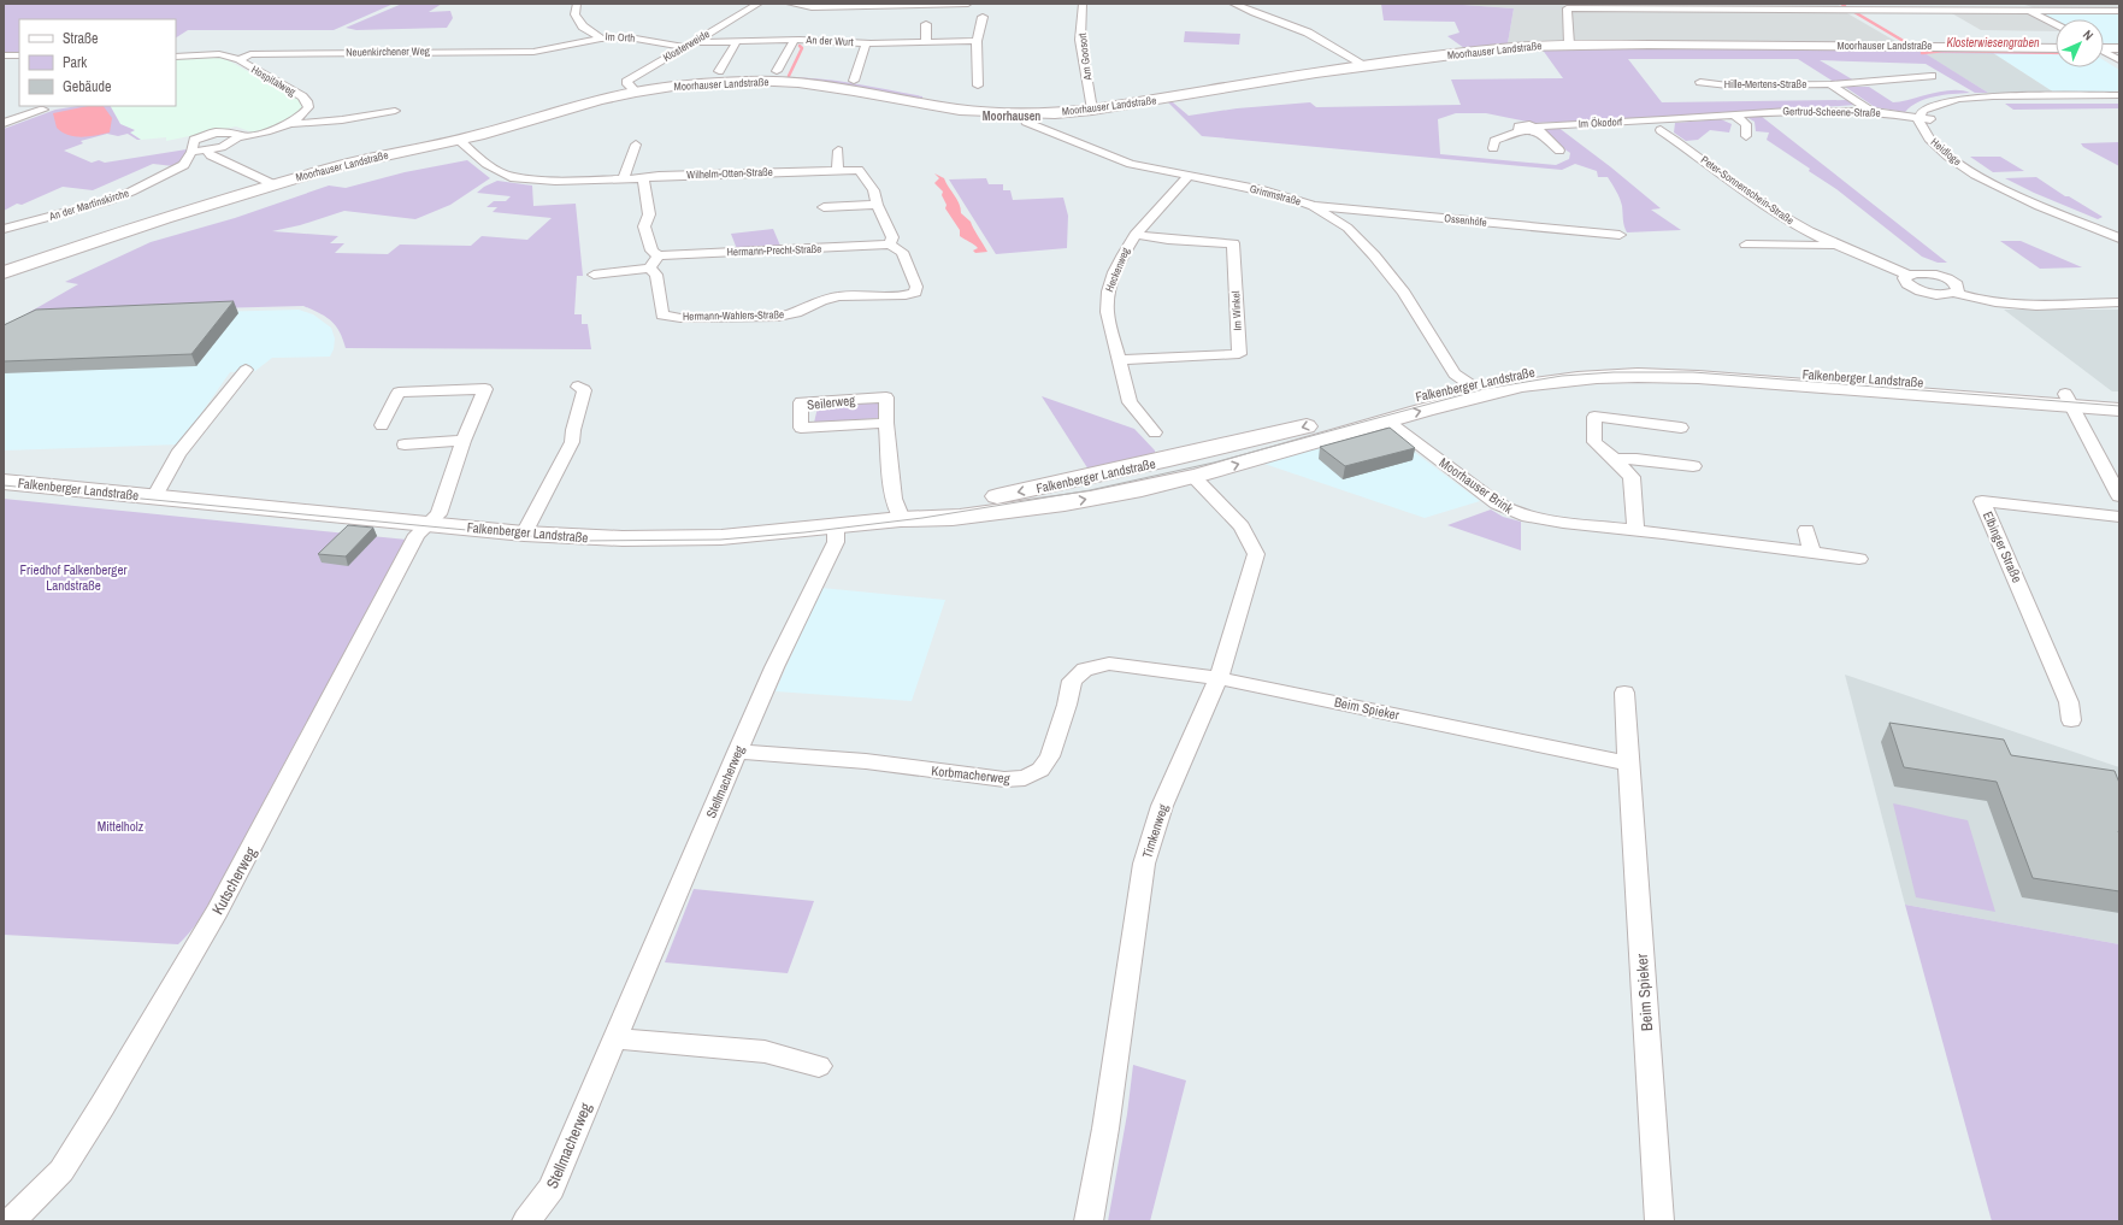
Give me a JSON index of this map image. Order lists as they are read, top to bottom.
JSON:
{
  "streets": {
    "street": [
      "Im Orth",
      "An der Wurt",
      "Klosterweide",
      "Moorhauser Landstraße",
      "Neuenkirchener Weg",
      "Am Goosort",
      "Hospitalweg",
      "Hille-Mertens-Straße",
      "Gertrud-Scheene-Straße",
      "Im Ökodorf",
      "Heidloge",
      "Wilhelm-Otten-Straße",
      "Peter-Sonnenschein-Straße",
      "Grimmstraße",
      "An der Martinskirche",
      "Ossenhöfe",
      "Hermann-Precht-Straße",
      "Heckenweg",
      "Im Winkel",
      "Hermann-Wahlers-Straße",
      "Falkenberger Landstraße",
      "Seilerweg",
      "Moorhauser Brink",
      "Elbinger Straße",
      "Beim Spieker",
      "Korbmacherweg",
      "Stellmacherweg",
      "Timkenweg",
      "Kutscherweg"
    ]
  },
  "crossings": [
    ["Im Orth", "An der Wurt"],
    ["Im Orth", "Klosterweide"],
    ["Im Orth", "Neuenkirchener Weg"],
    ["An der Wurt", "Klosterweide"],
    ["Klosterweide", "Moorhauser Landstraße"],
    ["Moorhauser Landstraße", "Am Goosort"],
    ["Moorhauser Landstraße", "Wilhelm-Otten-Straße"],
    ["Moorhauser Landstraße", "Grimmstraße"],
    ["Neuenkirchener Weg", "Hospitalweg"],
    ["Hospitalweg", "An der Martinskirche"],
    ["Gertrud-Scheene-Straße", "Im Ökodorf"],
    ["Gertrud-Scheene-Straße", "Heidloge"],
    ["Gertrud-Scheene-Straße", "Peter-Sonnenschein-Straße"],
    ["Wilhelm-Otten-Straße", "Hermann-Precht-Straße"],
    ["Wilhelm-Otten-Straße", "Hermann-Wahlers-Straße"],
    ["Grimmstraße", "Ossenhöfe"],
    ["Grimmstraße", "Heckenweg"],
    ["Grimmstraße", "Falkenberger Landstraße"],
    ["Hermann-Precht-Straße", "Hermann-Wahlers-Straße"],
    ["Heckenweg", "Im Winkel"],
    ["Falkenberger Landstraße", "Seilerweg"],
    ["Falkenberger Landstraße", "Moorhauser Brink"],
    ["Falkenberger Landstraße", "Stellmacherweg"],
    ["Falkenberger Landstraße", "Timkenweg"],
    ["Falkenberger Landstraße", "Kutscherweg"],
    ["Beim Spieker", "Korbmacherweg"],
    ["Beim Spieker", "Timkenweg"],
    ["Korbmacherweg", "Stellmacherweg"],
    ["Korbmacherweg", "Timkenweg"]
  ],
  "districts": ["Moorhausen"],
  "water": ["Klosterwiesengraben"],
  "parks": ["Friedhof Falkenberger Landstraße", "Mittelholz"],
  "legend": ["Straße", "Park", "Gebäude"],
  "north": "top right"
}
